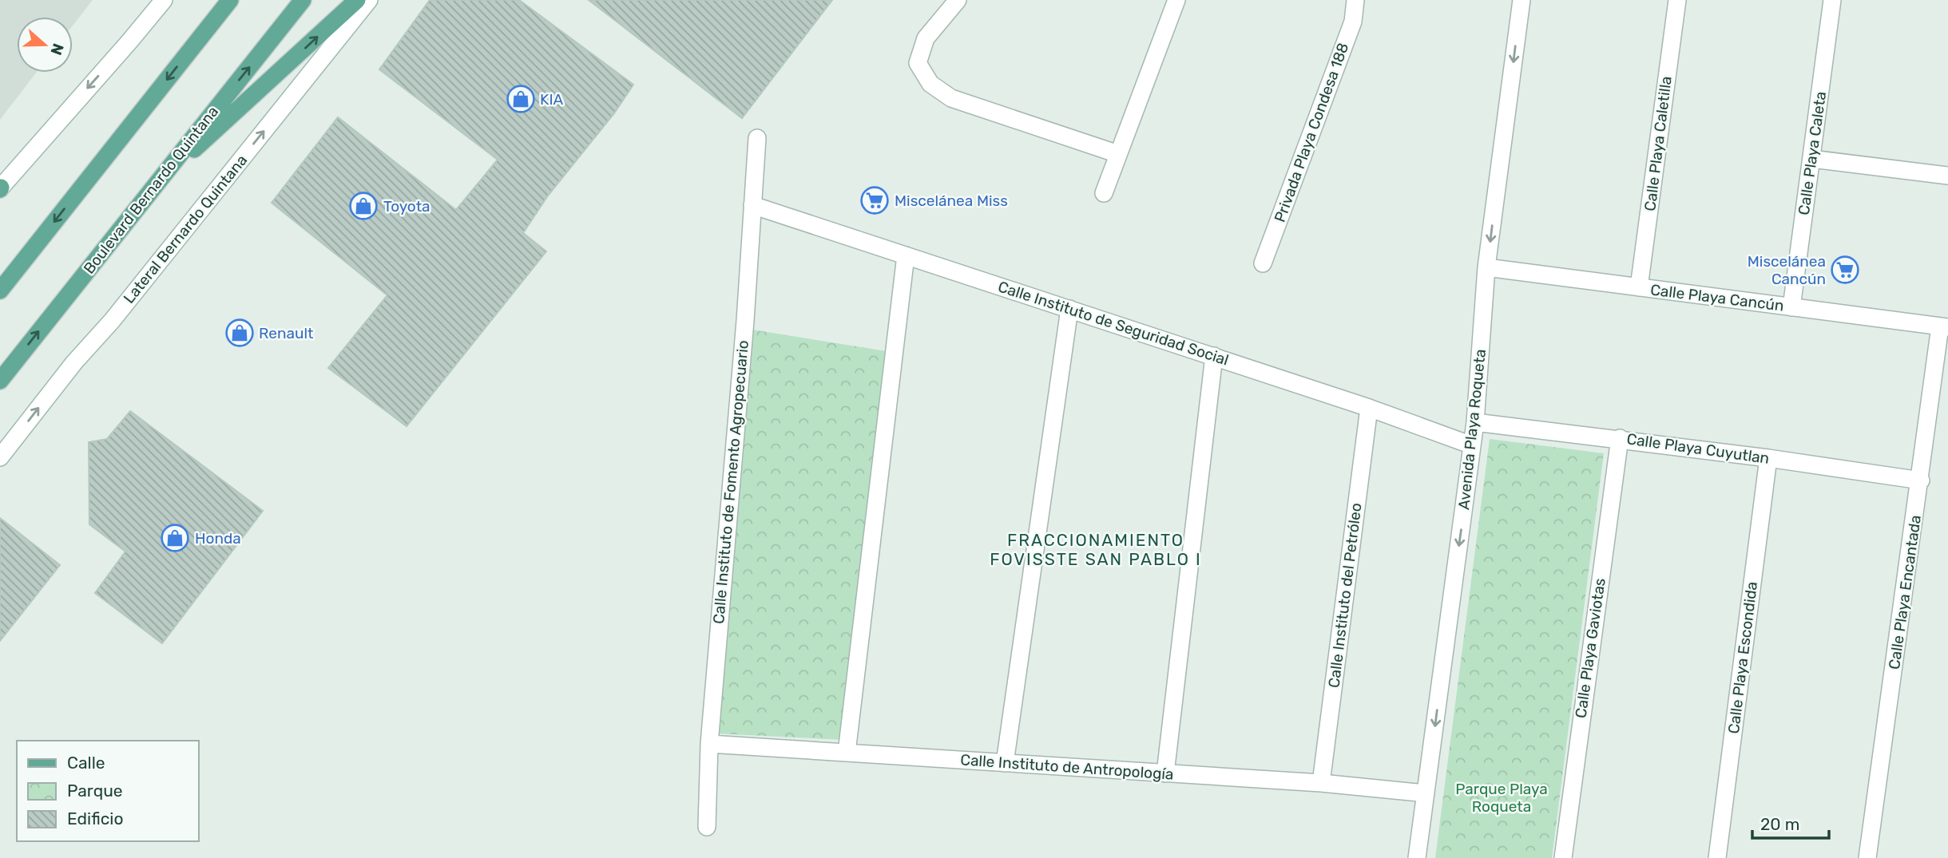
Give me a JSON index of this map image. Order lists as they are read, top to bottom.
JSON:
{
  "streets": {
    "main road": ["Boulevard Bernardo Quintana"],
    "street": [
      "Privada Playa Condesa 188",
      "Calle Playa Caletilla",
      "Calle Playa Caleta",
      "Lateral Bernardo Quintana",
      "Calle Playa Cancún",
      "Calle Instituto de Seguridad Social",
      "Avenida Playa Roqueta",
      "Calle Playa Cuyutlan",
      "Calle Instituto de Fomento Agropecuario",
      "Calle Playa Encantada",
      "Calle Instituto del Petróleo",
      "Calle Playa Gaviotas",
      "Calle Playa Escondida",
      "Calle Instituto de Antropología"
    ]
  },
  "crossings": [
    ["Calle Playa Caletilla", "Calle Playa Cancún"],
    ["Calle Playa Caleta", "Calle Playa Cancún"],
    ["Calle Playa Cancún", "Avenida Playa Roqueta"],
    ["Calle Playa Cancún", "Calle Playa Encantada"],
    ["Calle Instituto de Seguridad Social", "Avenida Playa Roqueta"],
    ["Calle Instituto de Seguridad Social", "Calle Instituto de Fomento Agropecuario"],
    ["Calle Instituto de Seguridad Social", "Calle Instituto del Petróleo"],
    ["Avenida Playa Roqueta", "Calle Playa Cuyutlan"],
    ["Avenida Playa Roqueta", "Calle Instituto de Antropología"],
    ["Calle Playa Cuyutlan", "Calle Playa Encantada"],
    ["Calle Playa Cuyutlan", "Calle Playa Gaviotas"],
    ["Calle Playa Cuyutlan", "Calle Playa Escondida"],
    ["Calle Instituto de Fomento Agropecuario", "Calle Instituto de Antropología"],
    ["Calle Instituto del Petróleo", "Calle Instituto de Antropología"]
  ],
  "one_way": ["Lateral Bernardo Quintana", "Avenida Playa Roqueta"],
  "districts": ["FRACCIONAMIENTO FOVISSTE SAN PABLO I"],
  "parks": ["Parque Playa Roqueta"],
  "places": {
    "shop": [
      "KIA",
      "Toyota",
      "Renault",
      "Honda"
    ],
    "supermarket": ["Miscelánea Miss", "Miscelánea Cancún"]
  },
  "legend": ["Calle", "Parque", "Edificio"],
  "scale_bar": "20 m",
  "north": "right"
}
